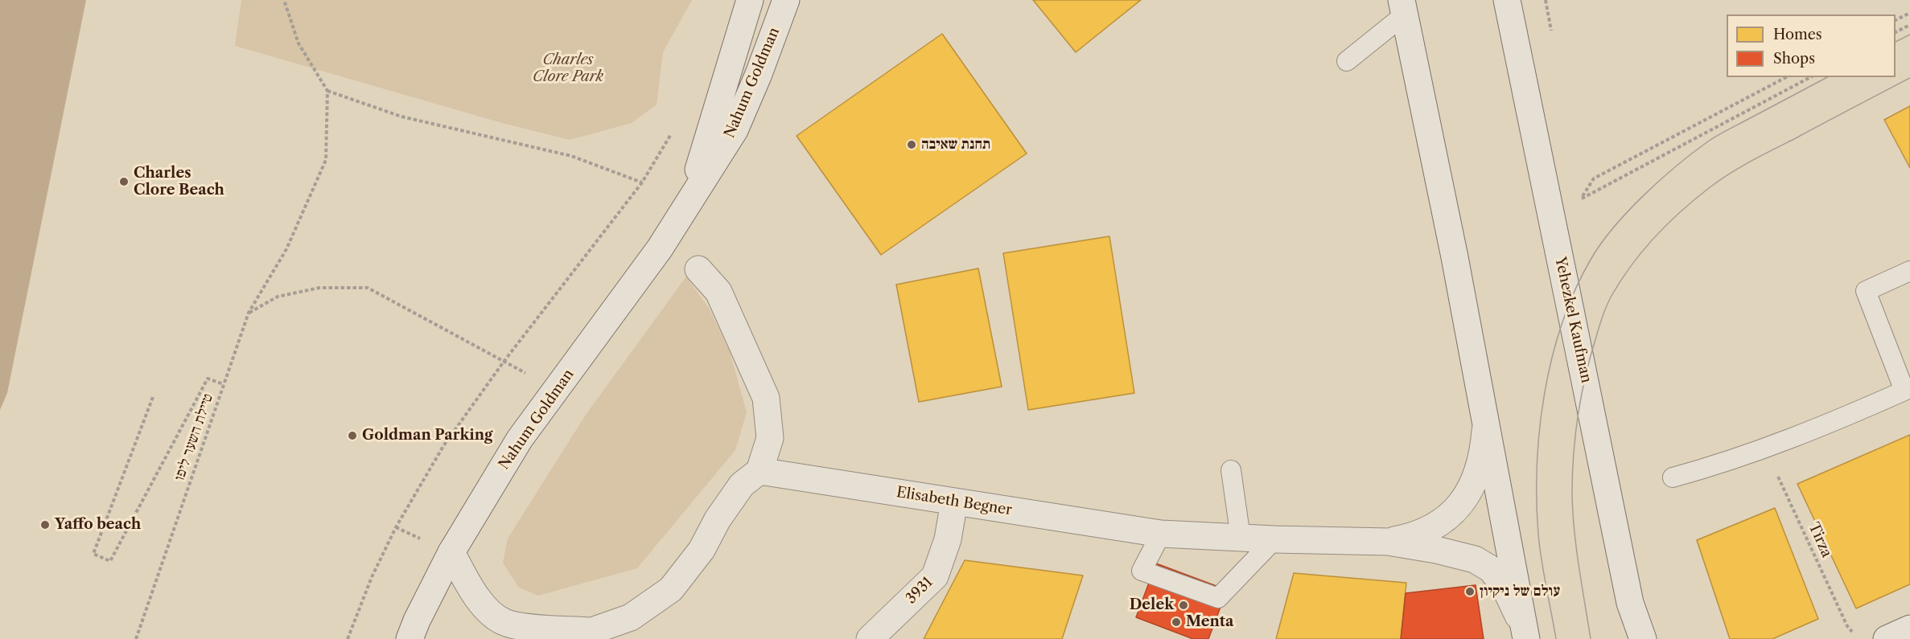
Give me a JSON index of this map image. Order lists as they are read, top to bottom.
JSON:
{
  "streets": {
    "street": [
      "Nahum Goldman",
      "Yehezkel Kaufman",
      "Elisabeth Begner",
      "3931"
    ],
    "path": ["טיילת השער ליפו", "Tirza"]
  },
  "crossings": [
    ["Elisabeth Begner", "3931"]
  ],
  "parks": ["Charles Clore Park"],
  "places": [
    "תחנת שאיבה",
    "Charles Clore Beach",
    "Goldman Parking",
    "Yaffo beach",
    "עולם של ניקיון",
    "Delek",
    "Menta"
  ],
  "legend": ["Homes", "Shops"]
}
